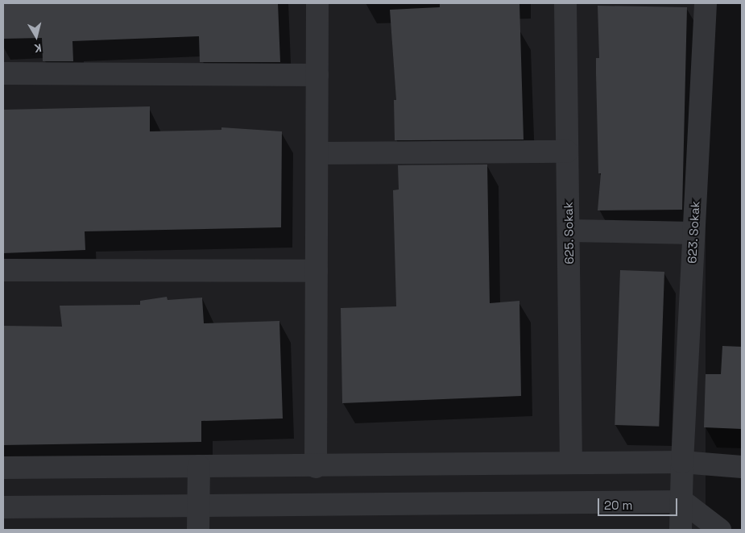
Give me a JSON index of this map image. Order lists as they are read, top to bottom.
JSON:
{
  "streets": {
    "street": ["623. Sokak", "625. Sokak"]
  },
  "scale_bar": "20 m",
  "north": "bottom"
}
